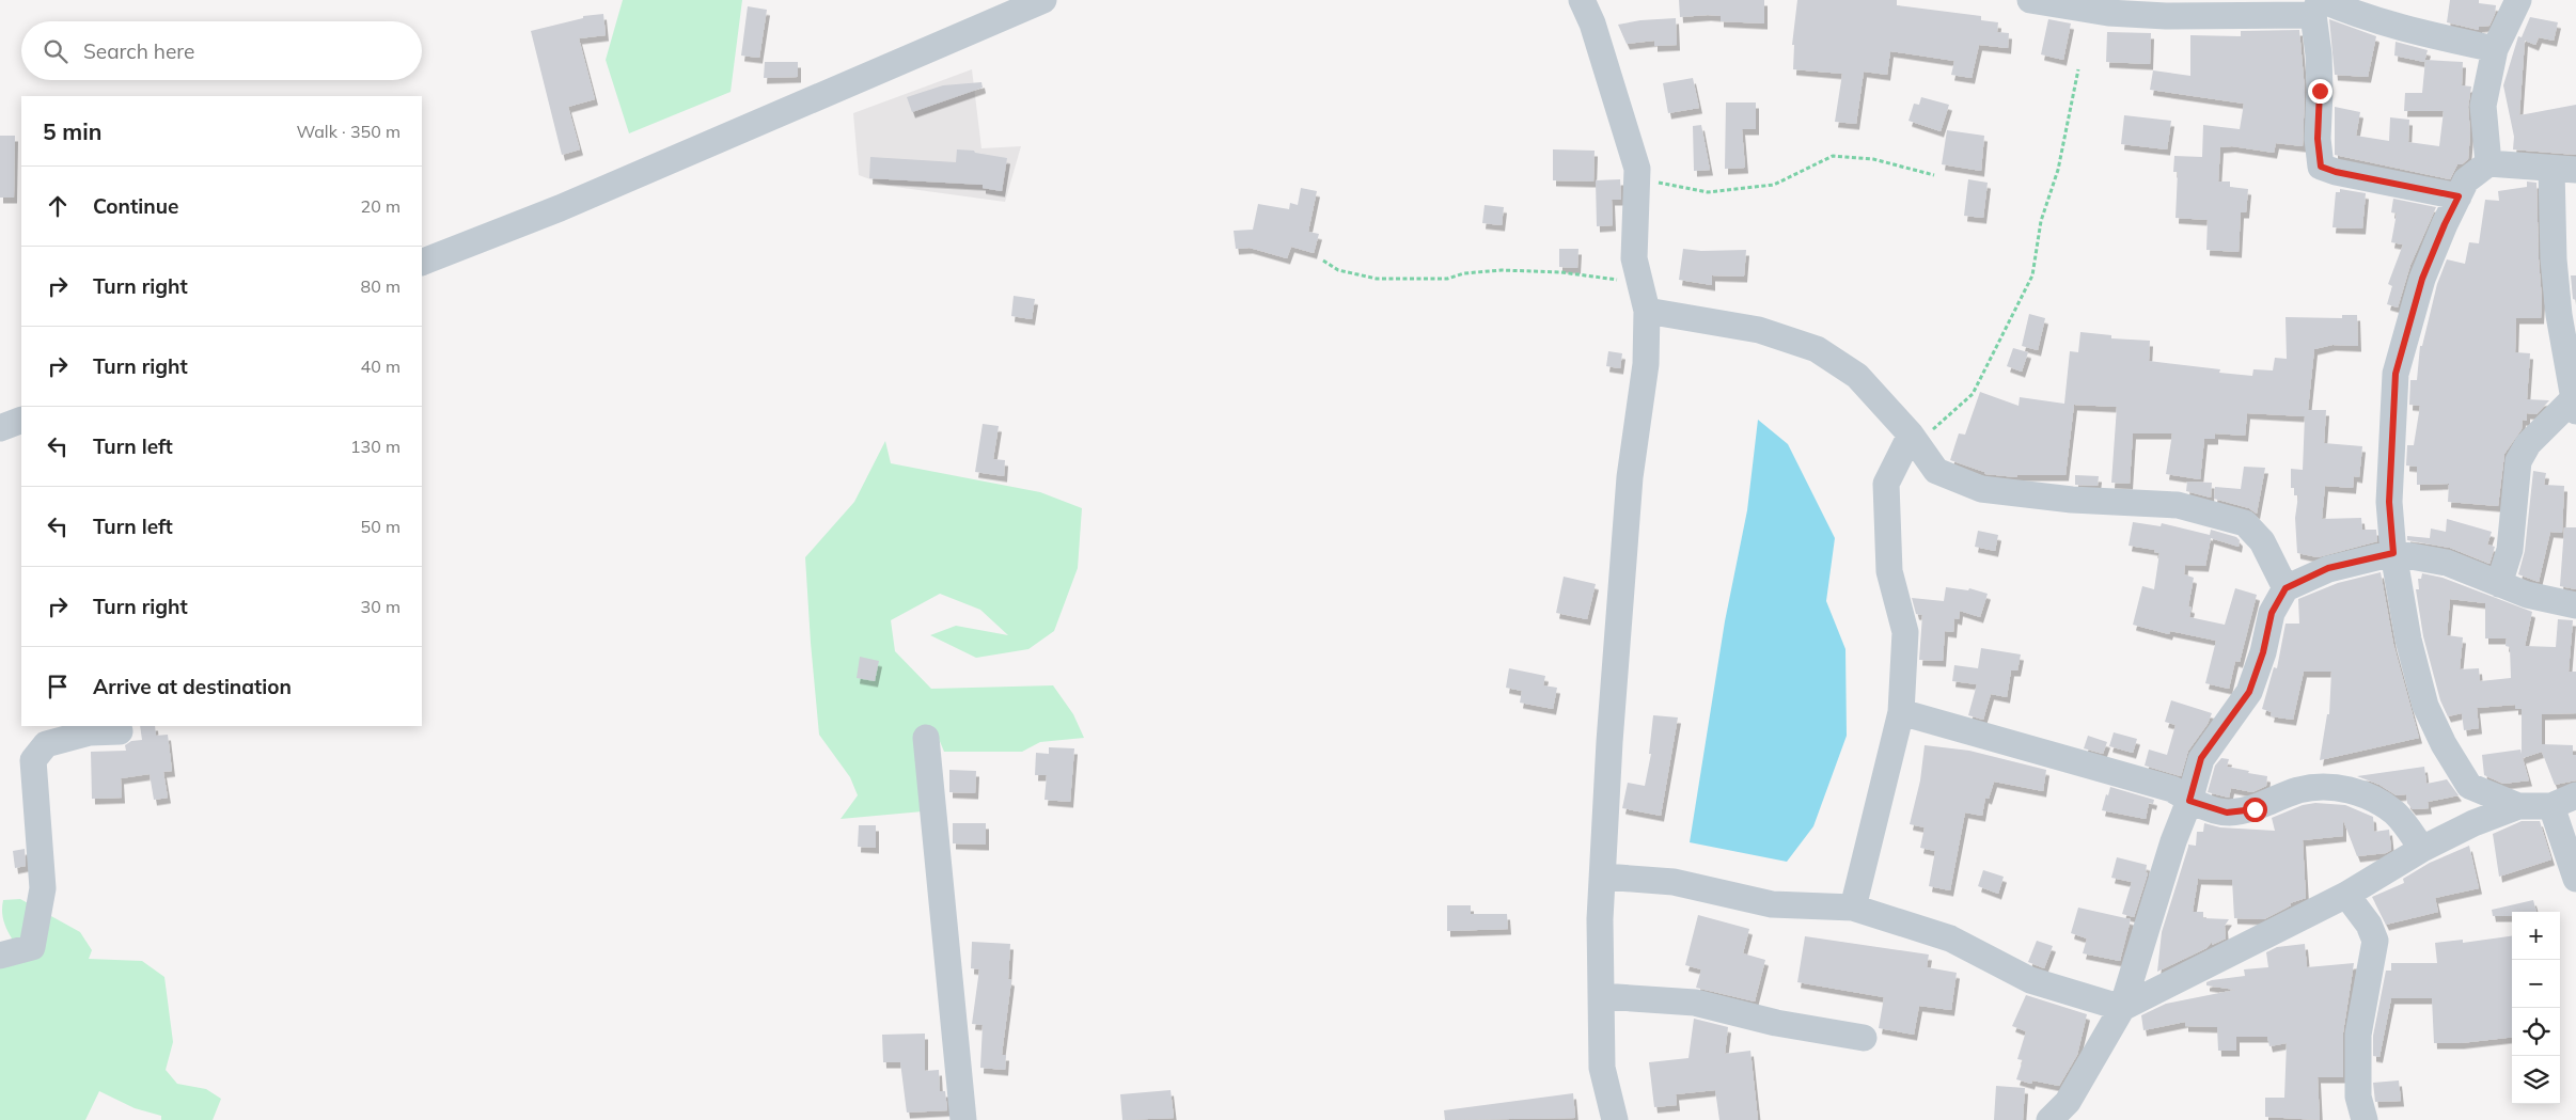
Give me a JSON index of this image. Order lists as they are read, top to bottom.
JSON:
{
  "page": {
    "search": "Search here",
    "heading": ["5 min", "Walk · 350 m"],
    "list": [
      ["Continue", "20 m"],
      ["Turn right", "80 m"],
      ["Turn right", "40 m"],
      ["Turn left", "130 m"],
      ["Turn left", "50 m"],
      ["Turn right", "30 m"],
      "Arrive at destination"
    ],
    "map_buttons": ["+", "−"]
  }
}
